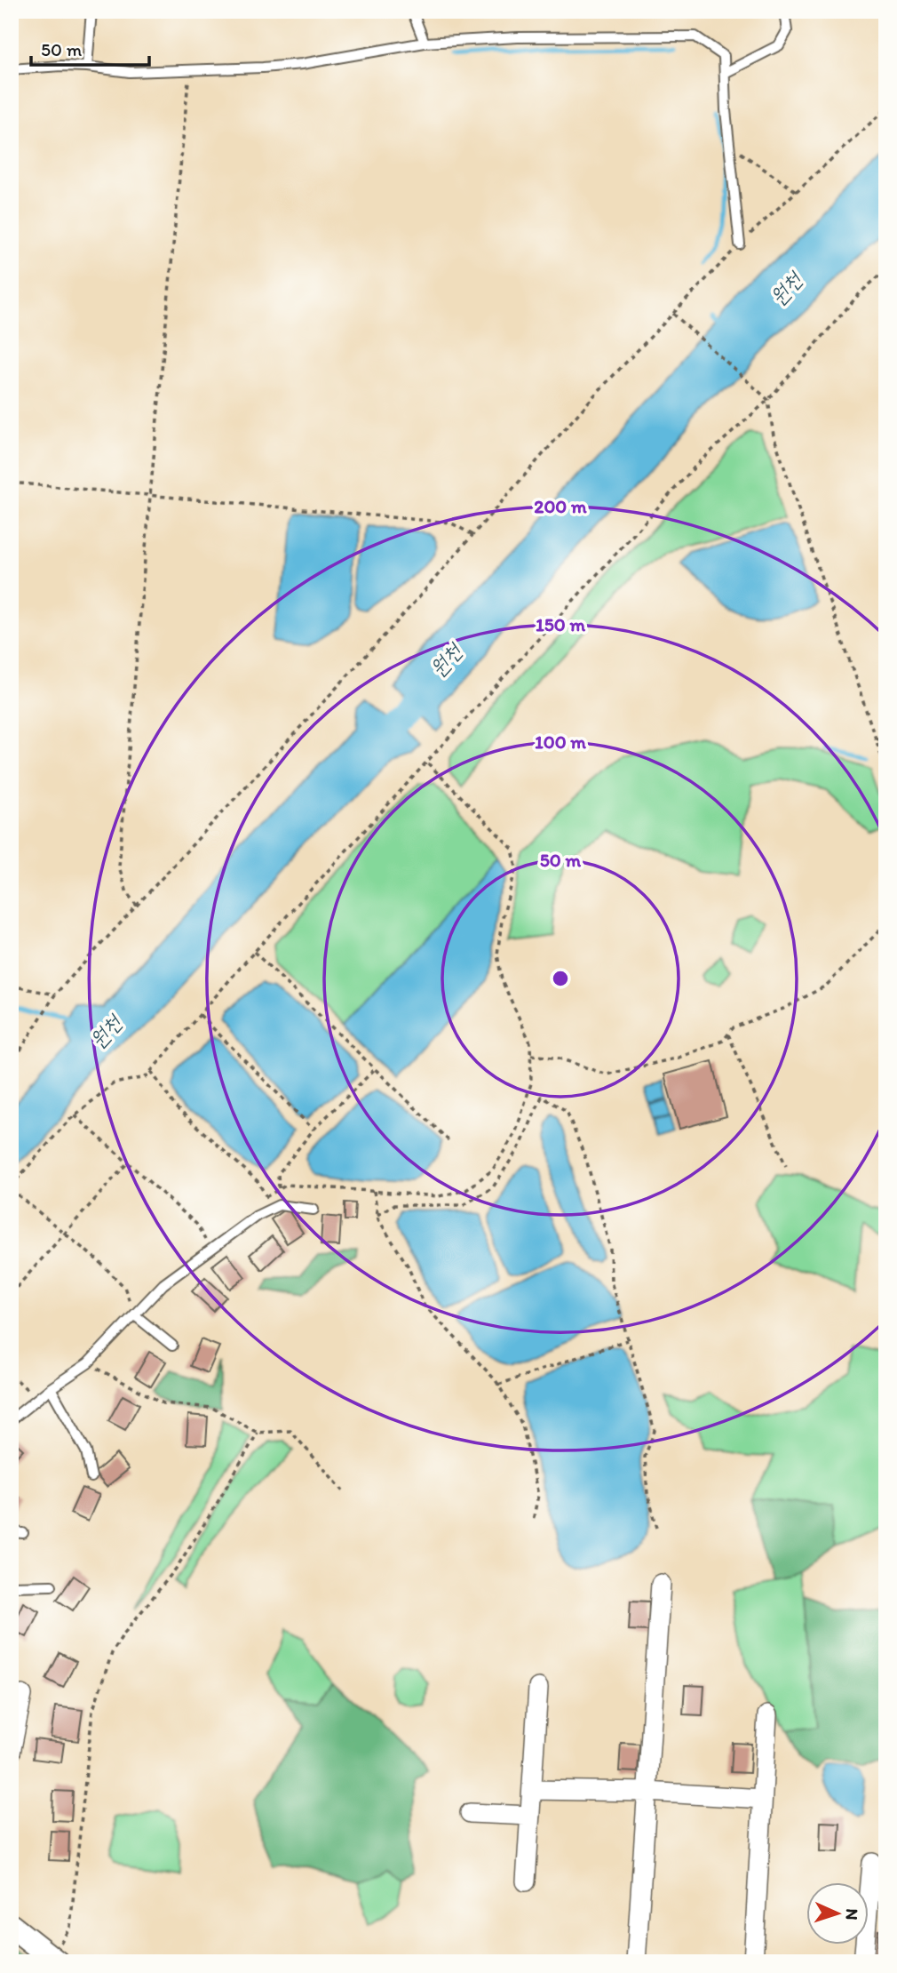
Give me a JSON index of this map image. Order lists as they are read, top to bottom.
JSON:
{
  "water": ["원천"],
  "scale_bar": "50 m",
  "north": "right",
  "rings": [
    "200 m",
    "150 m",
    "100 m",
    "50 m"
  ]
}
